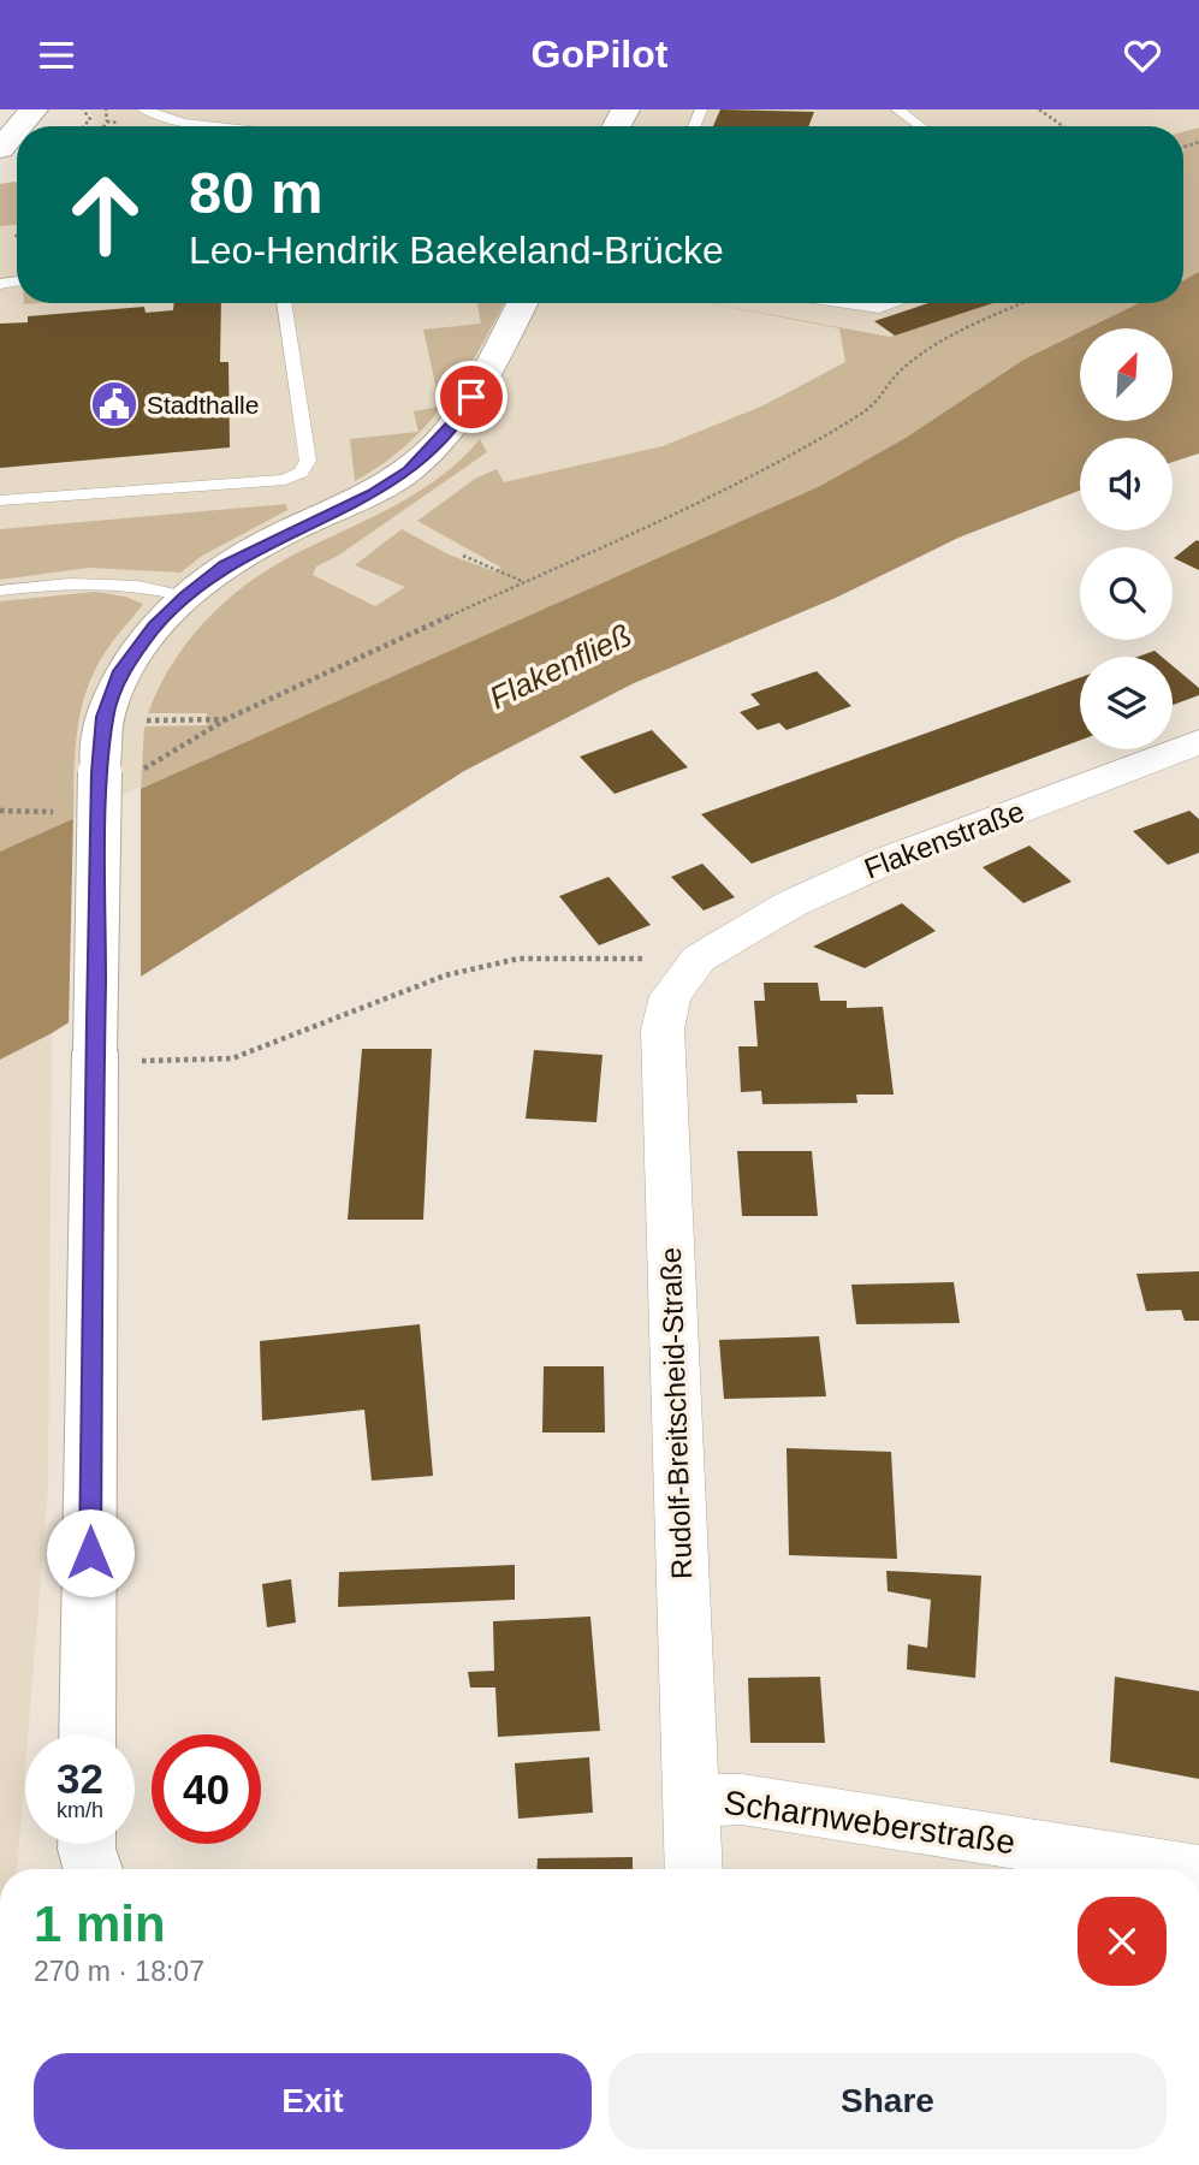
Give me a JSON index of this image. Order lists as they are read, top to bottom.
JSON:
{
  "streets": {
    "street": ["Flakenstraße", "Rudolf-Breitscheid-Straße", "Scharnweberstraße"]
  },
  "crossings": [
    ["Flakenstraße", "Rudolf-Breitscheid-Straße"],
    ["Rudolf-Breitscheid-Straße", "Scharnweberstraße"]
  ],
  "water": ["Flakenfließ"],
  "places": {
    "public building": ["Stadthalle"]
  },
  "north": "top right",
  "page": {
    "header": "GoPilot",
    "turn": ["80 m", "Leo-Hendrik Baekeland-Brücke"],
    "speed": "32 km/h",
    "limit": "40",
    "heading": ["1 min", "270 m · 18:07"],
    "buttons": ["Exit", "Share"]
  }
}
